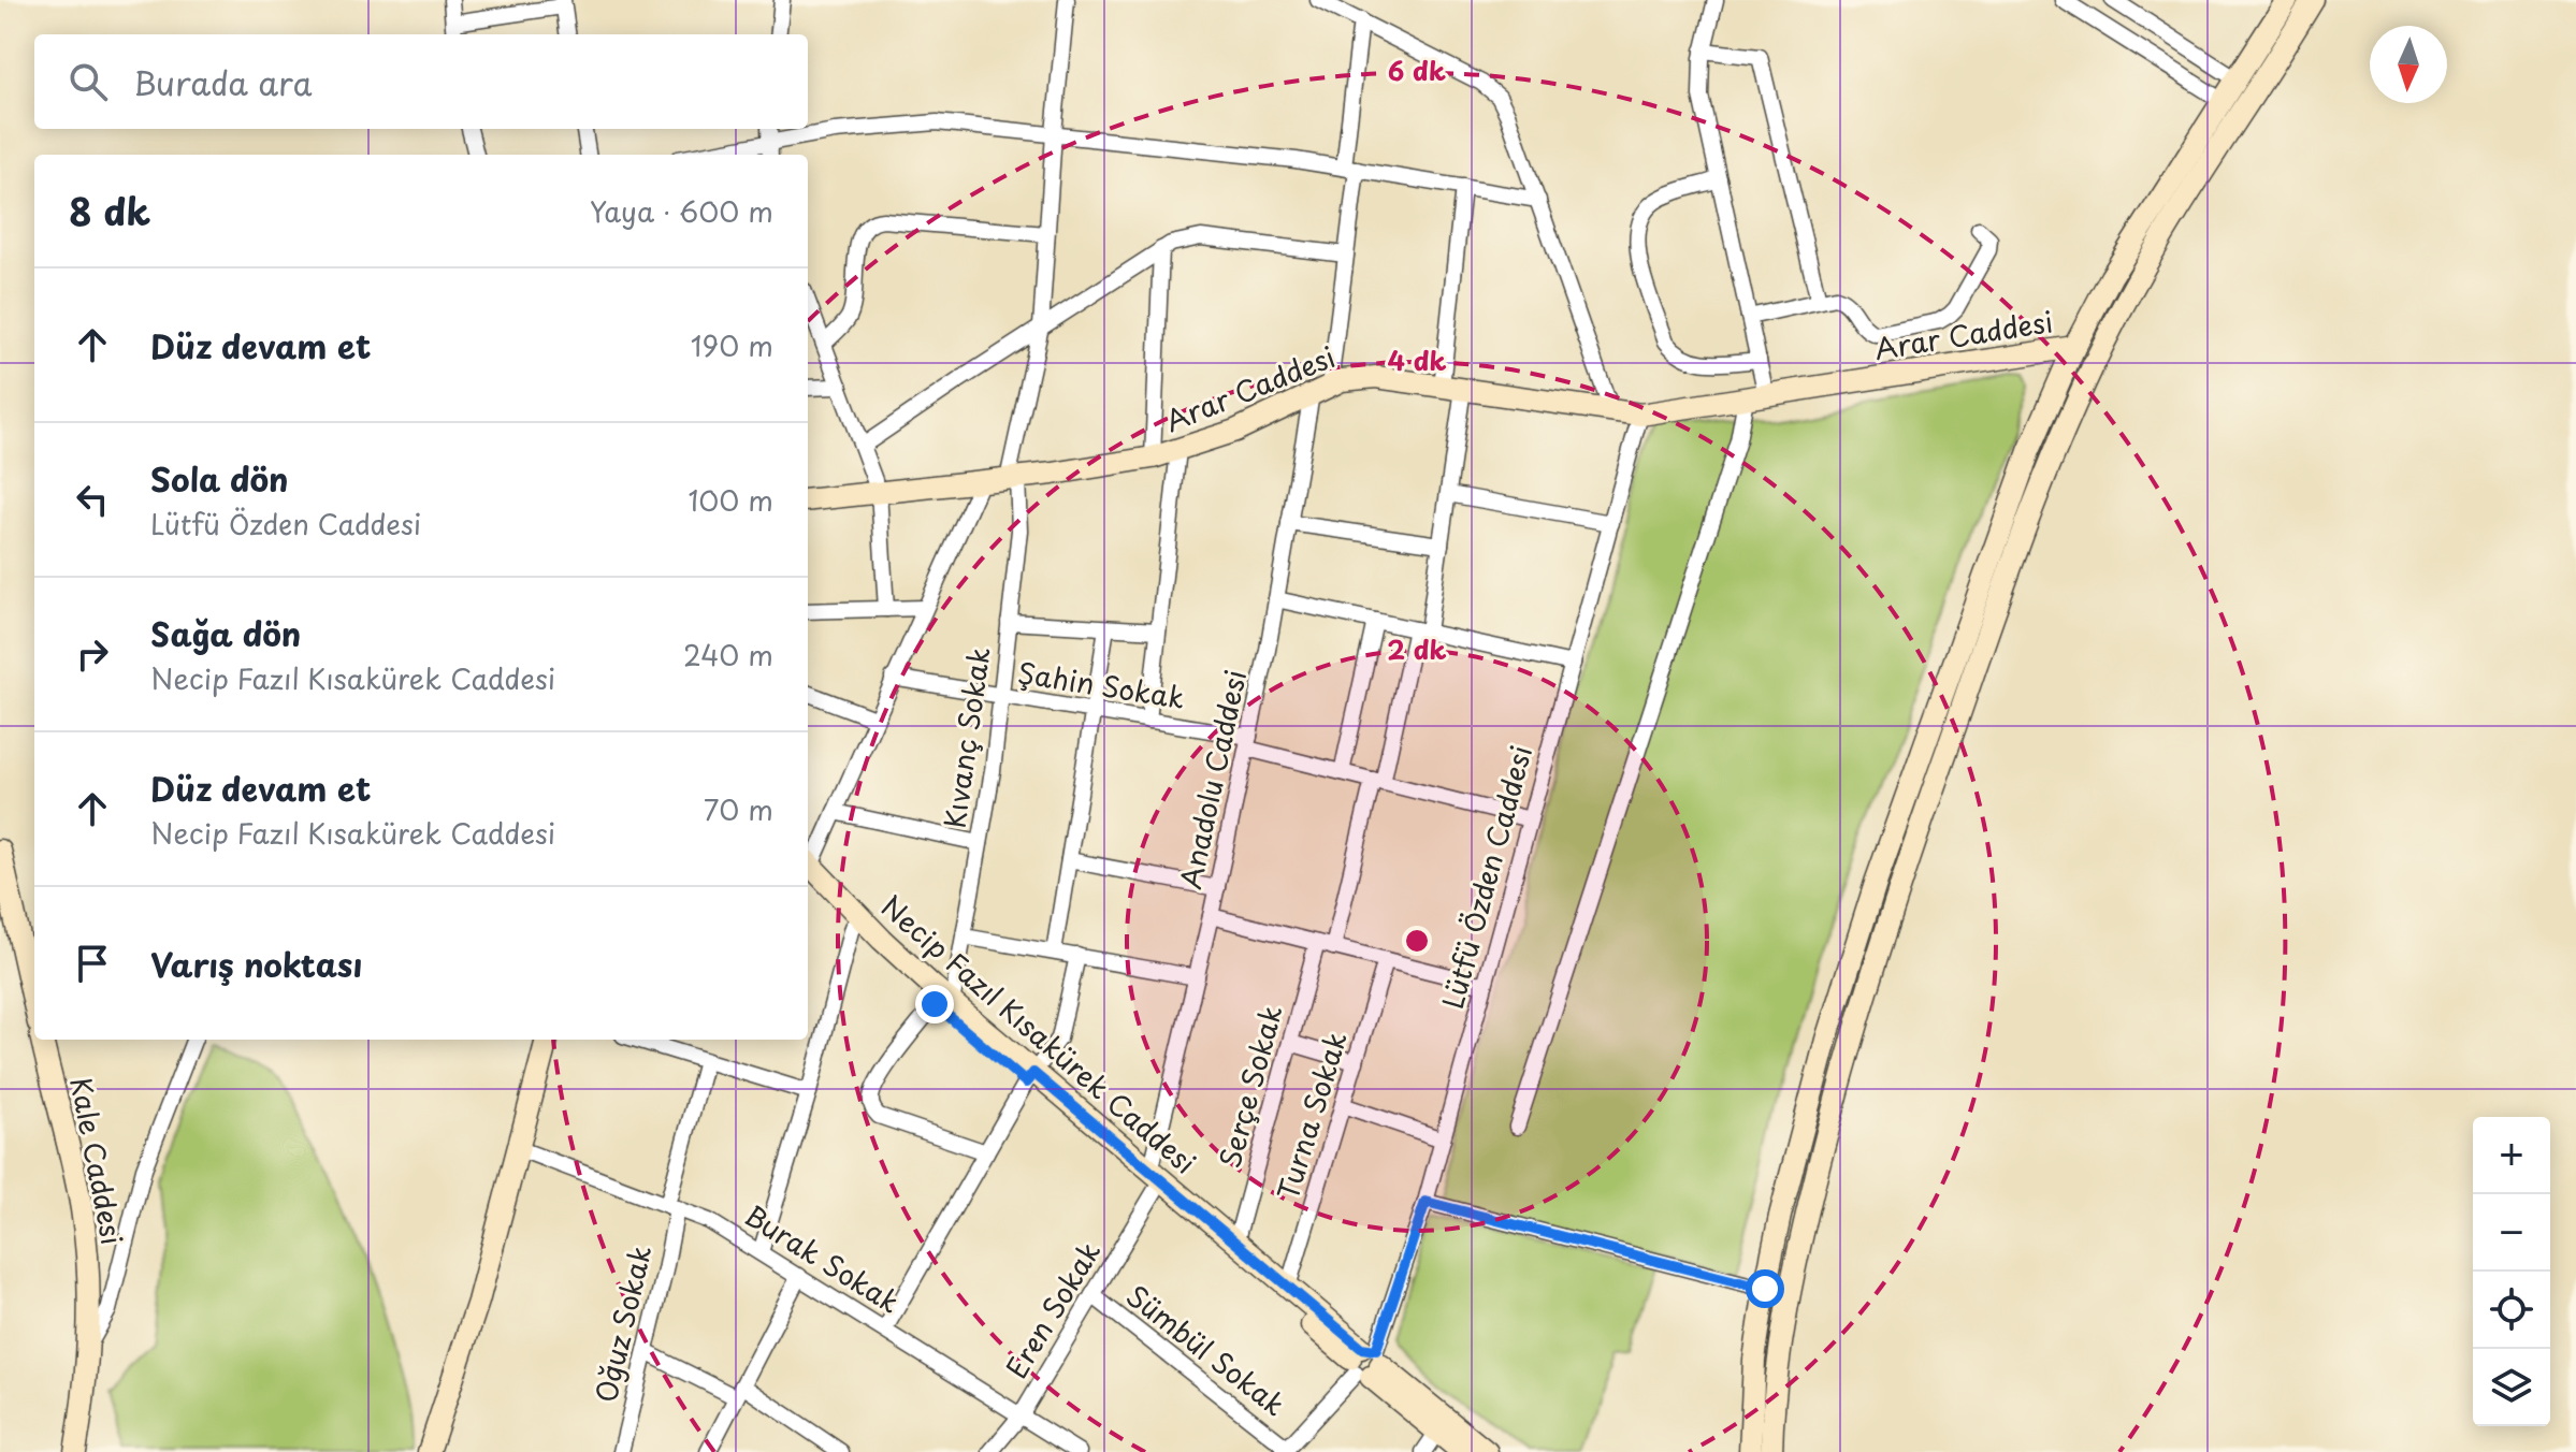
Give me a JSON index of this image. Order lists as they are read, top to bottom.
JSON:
{
  "streets": {
    "street": [
      "Arar Caddesi",
      "Şahin Sokak",
      "Kıvanç Sokak",
      "Anadolu Caddesi",
      "Lütfü Özden Caddesi",
      "Necip Fazıl Kısakürek Caddesi",
      "Serçe Sokak",
      "Turna Sokak",
      "Kale Caddesi",
      "Burak Sokak",
      "Eren Sokak",
      "Oğuz Sokak",
      "Sümbül Sokak"
    ]
  },
  "crossings": [
    ["Arar Caddesi", "Kıvanç Sokak"],
    ["Arar Caddesi", "Anadolu Caddesi"],
    ["Arar Caddesi", "Lütfü Özden Caddesi"],
    ["Şahin Sokak", "Kıvanç Sokak"],
    ["Şahin Sokak", "Anadolu Caddesi"],
    ["Şahin Sokak", "Lütfü Özden Caddesi"],
    ["Kıvanç Sokak", "Necip Fazıl Kısakürek Caddesi"],
    ["Anadolu Caddesi", "Necip Fazıl Kısakürek Caddesi"],
    ["Anadolu Caddesi", "Eren Sokak"],
    ["Lütfü Özden Caddesi", "Necip Fazıl Kısakürek Caddesi"],
    ["Necip Fazıl Kısakürek Caddesi", "Serçe Sokak"],
    ["Necip Fazıl Kısakürek Caddesi", "Turna Sokak"],
    ["Necip Fazıl Kısakürek Caddesi", "Eren Sokak"],
    ["Burak Sokak", "Eren Sokak"],
    ["Burak Sokak", "Oğuz Sokak"],
    ["Eren Sokak", "Sümbül Sokak"]
  ],
  "north": "bottom",
  "page": {
    "search": "Burada ara",
    "heading": ["8 dk", "Yaya · 600 m"],
    "list": [
      ["Düz devam et", "190 m"],
      ["Sola dön", "Lütfü Özden Caddesi", "100 m"],
      ["Sağa dön", "Necip Fazıl Kısakürek Caddesi", "240 m"],
      ["Düz devam et", "Necip Fazıl Kısakürek Caddesi", "70 m"],
      "Varış noktası"
    ],
    "map_buttons": ["+", "−"]
  },
  "rings": ["6 dk", "4 dk", "2 dk"]
}
